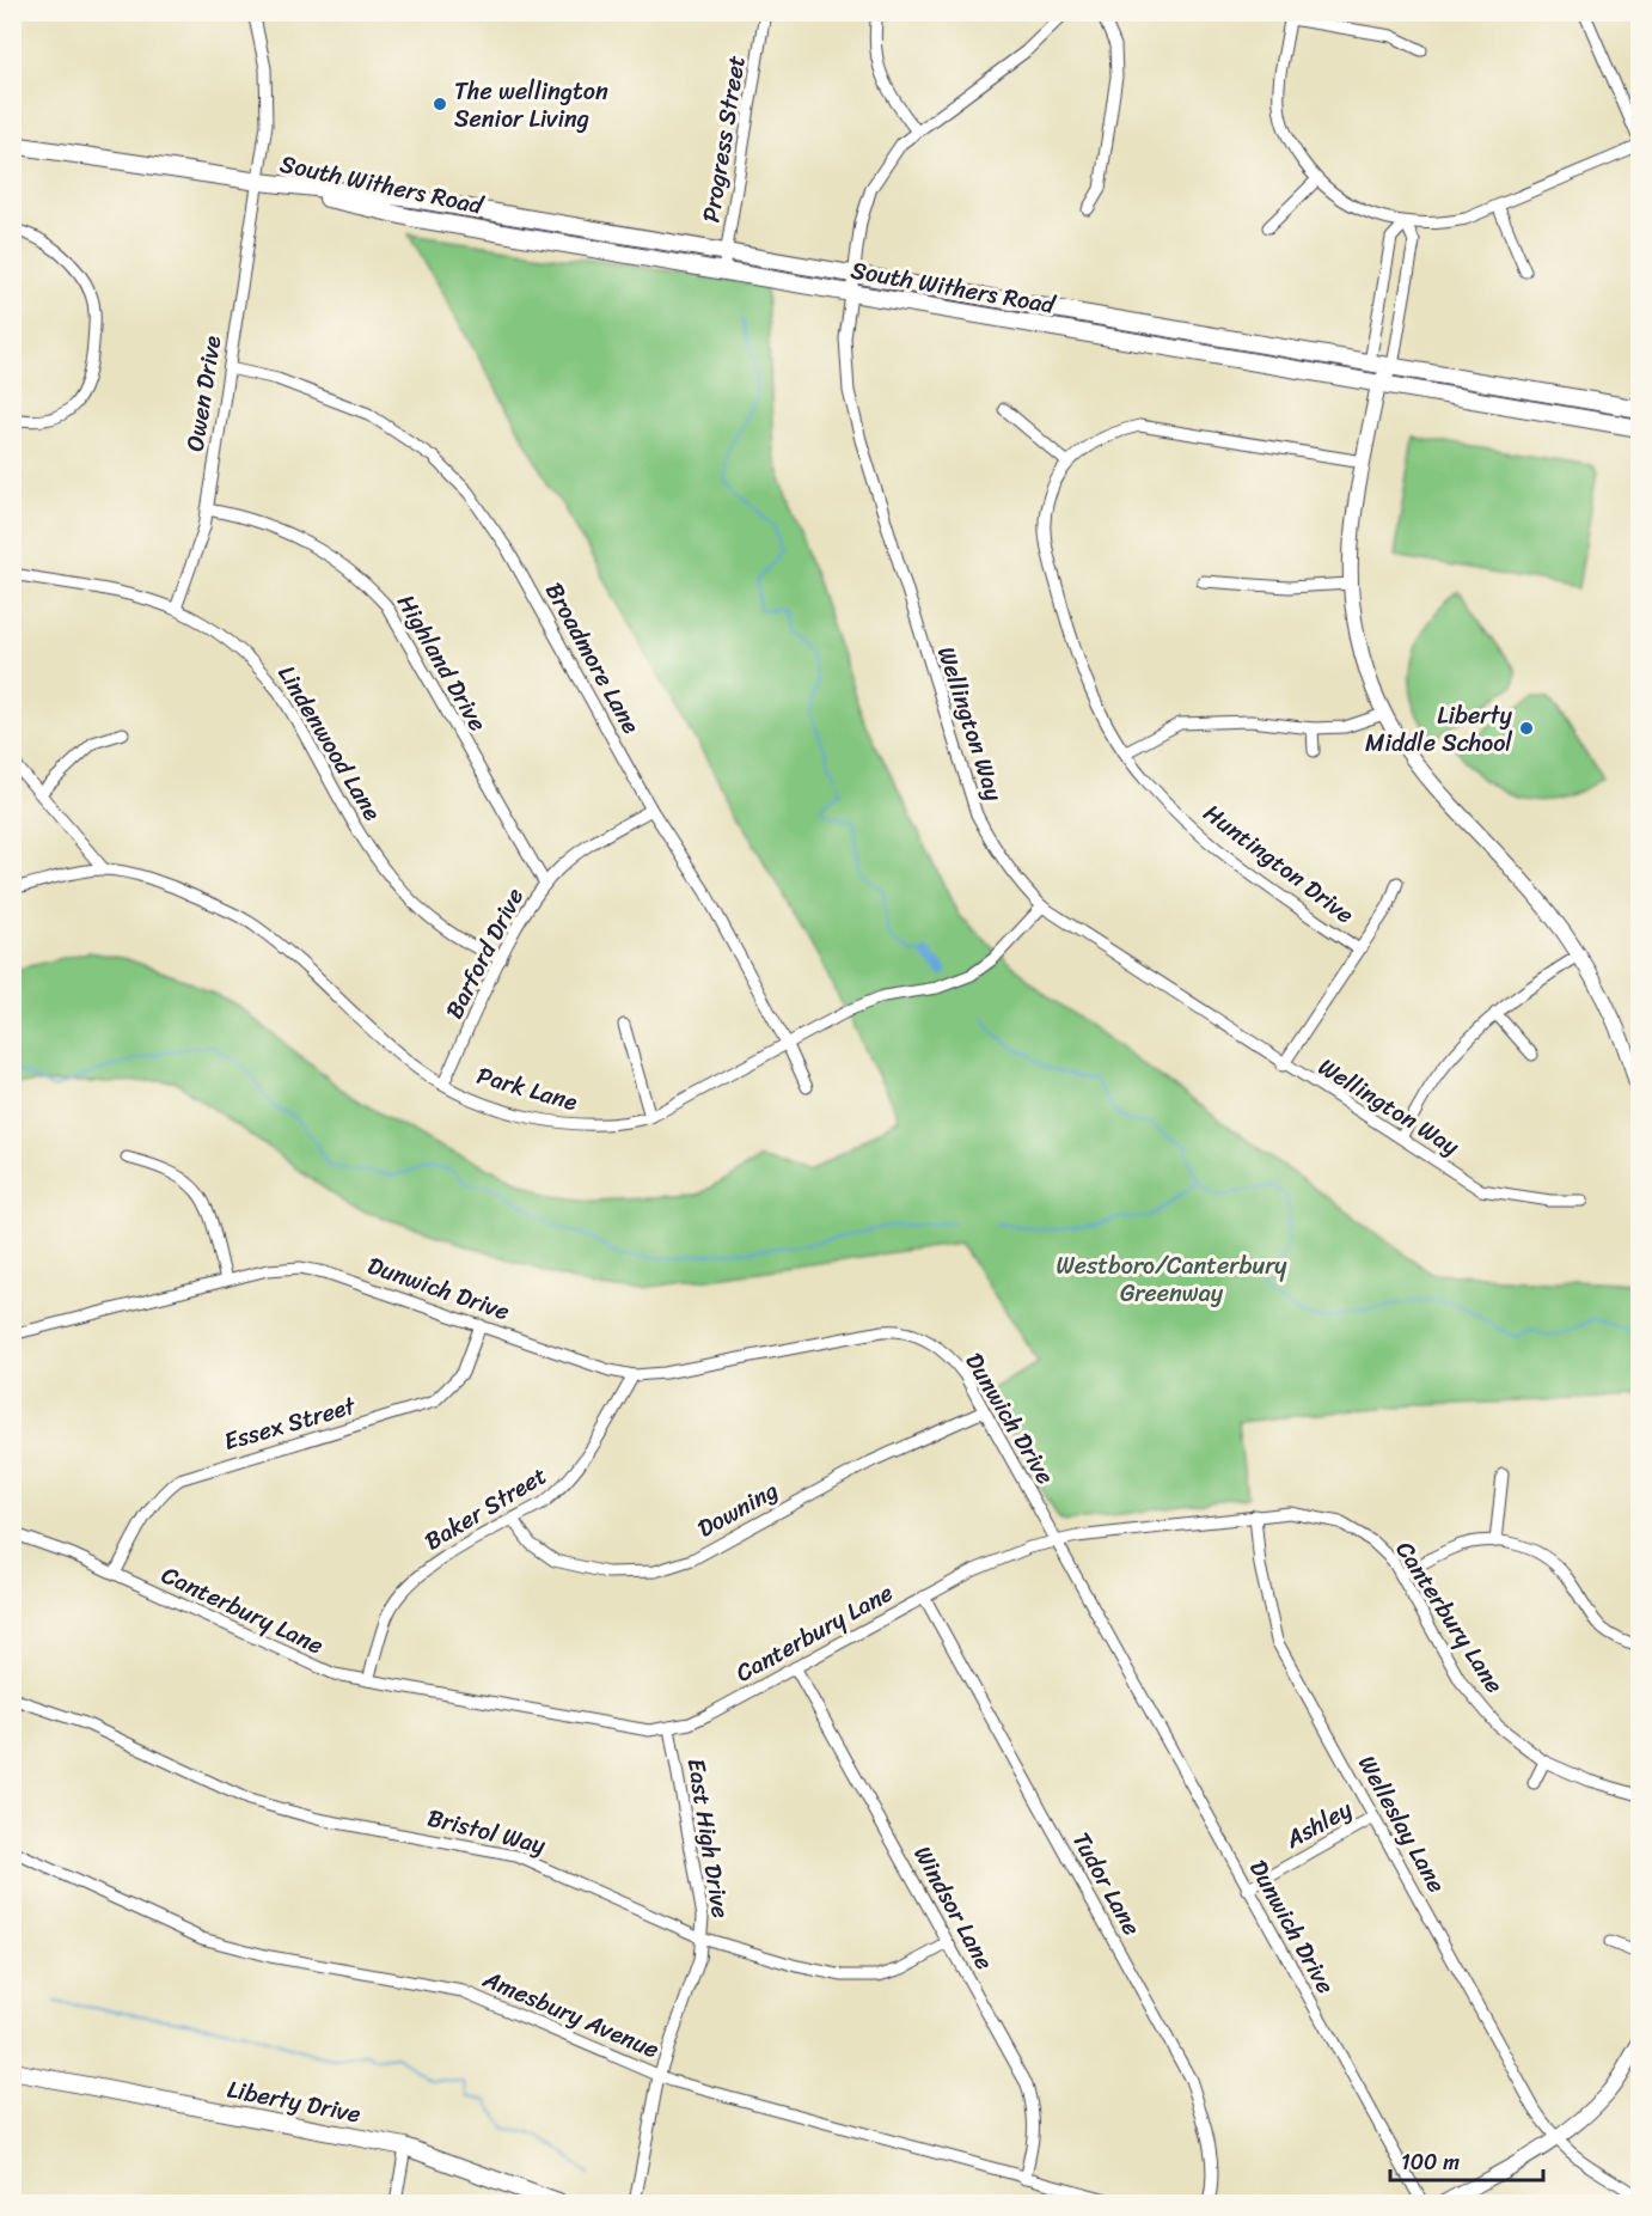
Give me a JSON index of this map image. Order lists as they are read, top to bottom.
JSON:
{
  "streets": {
    "main road": ["South Withers Road", "Liberty Drive"],
    "street": [
      "Progress Street",
      "Owen Drive",
      "Broadmore Lane",
      "Highland Drive",
      "Wellington Way",
      "Lindenwood Lane",
      "Huntington Drive",
      "Barford Drive",
      "Park Lane",
      "Dunwich Drive",
      "Essex Street",
      "Baker Street",
      "Downing",
      "Canterbury Lane",
      "Ashley",
      "Welleslay Lane",
      "Bristol Way",
      "East High Drive",
      "Tudor Lane",
      "Windsor Lane",
      "Amesbury Avenue"
    ]
  },
  "crossings": [
    ["Progress Street", "South Withers Road"],
    ["South Withers Road", "Owen Drive"],
    ["South Withers Road", "Wellington Way"],
    ["Owen Drive", "Broadmore Lane"],
    ["Owen Drive", "Highland Drive"],
    ["Owen Drive", "Lindenwood Lane"],
    ["Broadmore Lane", "Barford Drive"],
    ["Broadmore Lane", "Park Lane"],
    ["Highland Drive", "Barford Drive"],
    ["Wellington Way", "Park Lane"],
    ["Lindenwood Lane", "Barford Drive"],
    ["Barford Drive", "Park Lane"],
    ["Dunwich Drive", "Essex Street"],
    ["Dunwich Drive", "Baker Street"],
    ["Dunwich Drive", "Downing"],
    ["Dunwich Drive", "Canterbury Lane"],
    ["Dunwich Drive", "Ashley"],
    ["Essex Street", "Canterbury Lane"],
    ["Baker Street", "Downing"],
    ["Baker Street", "Canterbury Lane"],
    ["Canterbury Lane", "Welleslay Lane"],
    ["Canterbury Lane", "East High Drive"],
    ["Canterbury Lane", "Tudor Lane"],
    ["Canterbury Lane", "Windsor Lane"],
    ["Ashley", "Welleslay Lane"],
    ["Bristol Way", "East High Drive"],
    ["Bristol Way", "Windsor Lane"],
    ["East High Drive", "Amesbury Avenue"],
    ["Windsor Lane", "Amesbury Avenue"]
  ],
  "parks": ["Westboro/Canterbury Greenway"],
  "places": ["The wellington Senior Living", "Liberty Middle School"],
  "scale_bar": "100 m"
}
